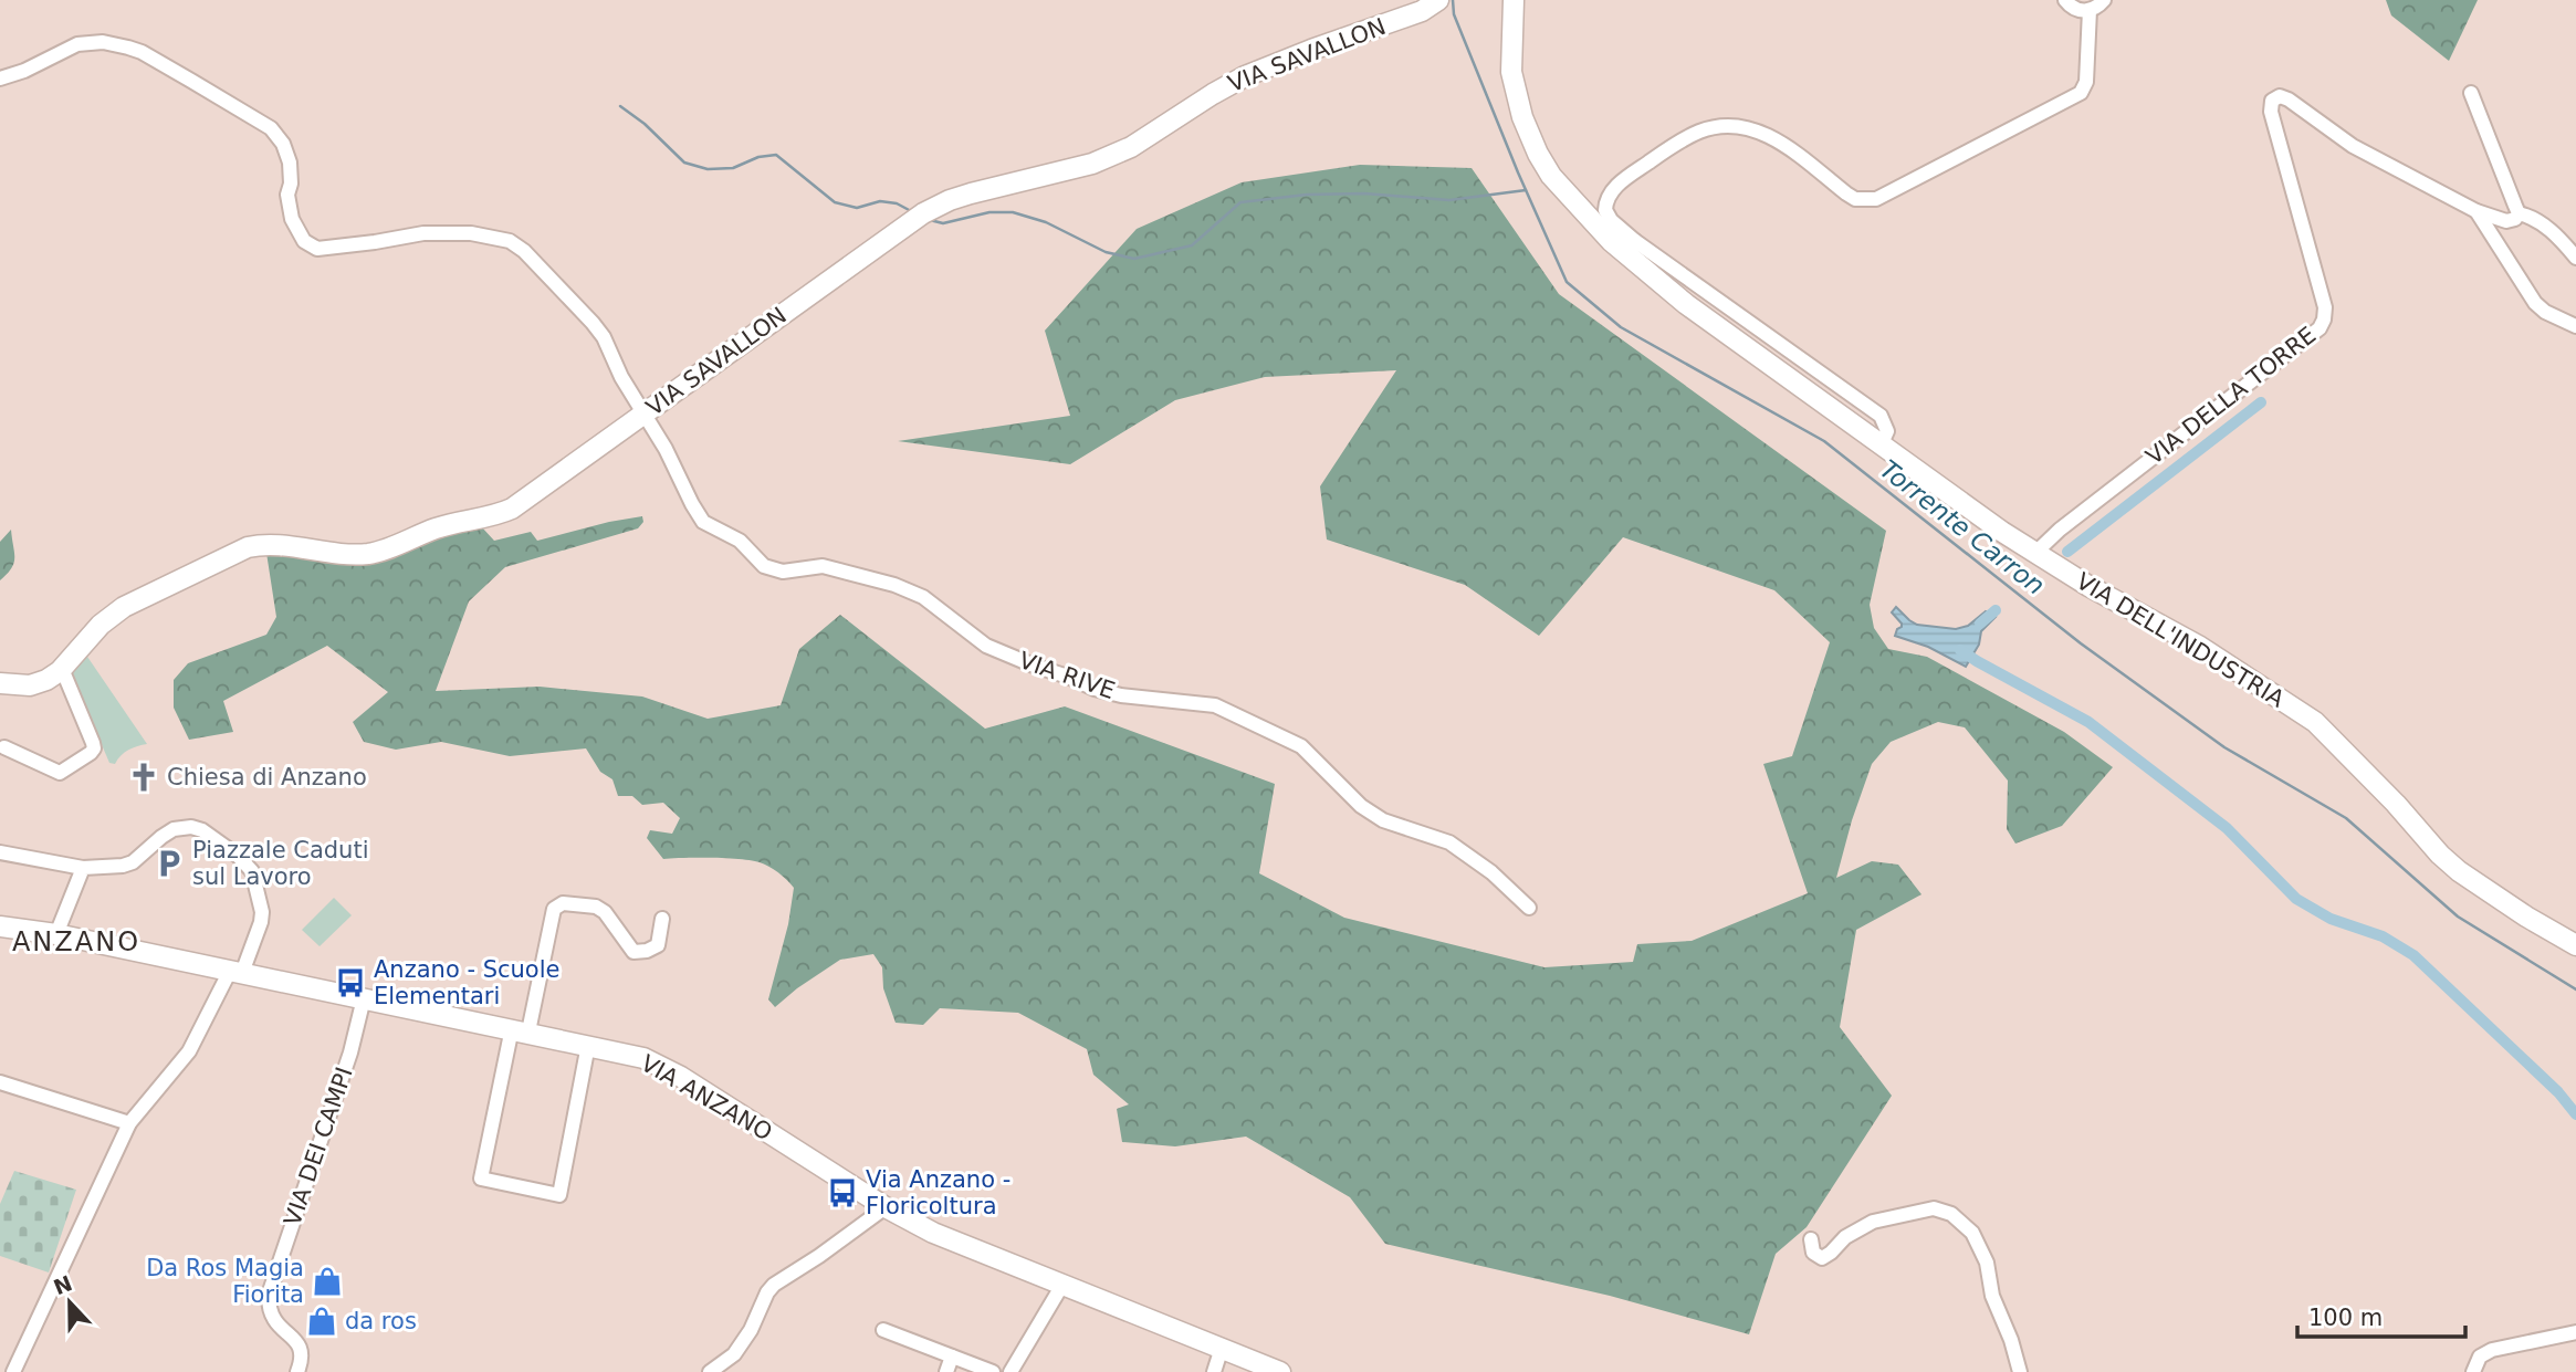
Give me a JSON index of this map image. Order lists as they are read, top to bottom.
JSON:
{
  "streets": {
    "main road": ["VIA SAVALLON", "VIA DELL'INDUSTRIA", "VIA ANZANO"],
    "street": ["VIA DELLA TORRE", "VIA RIVE", "VIA DEI CAMPI"]
  },
  "crossings": [
    ["VIA SAVALLON", "VIA RIVE"],
    ["VIA DELLA TORRE", "VIA DELL'INDUSTRIA"],
    ["VIA ANZANO", "VIA DEI CAMPI"]
  ],
  "districts": ["ANZANO"],
  "water": ["Torrente Carron"],
  "places": {
    "church": ["Chiesa di Anzano"],
    "parking": ["Piazzale Caduti sul Lavoro"],
    "bus stop": ["Anzano - Scuole Elementari", "Via Anzano - Floricoltura"],
    "shop": ["Da Ros Magia Fiorita", "da ros"]
  },
  "scale_bar": "100 m",
  "north": "top"
}
